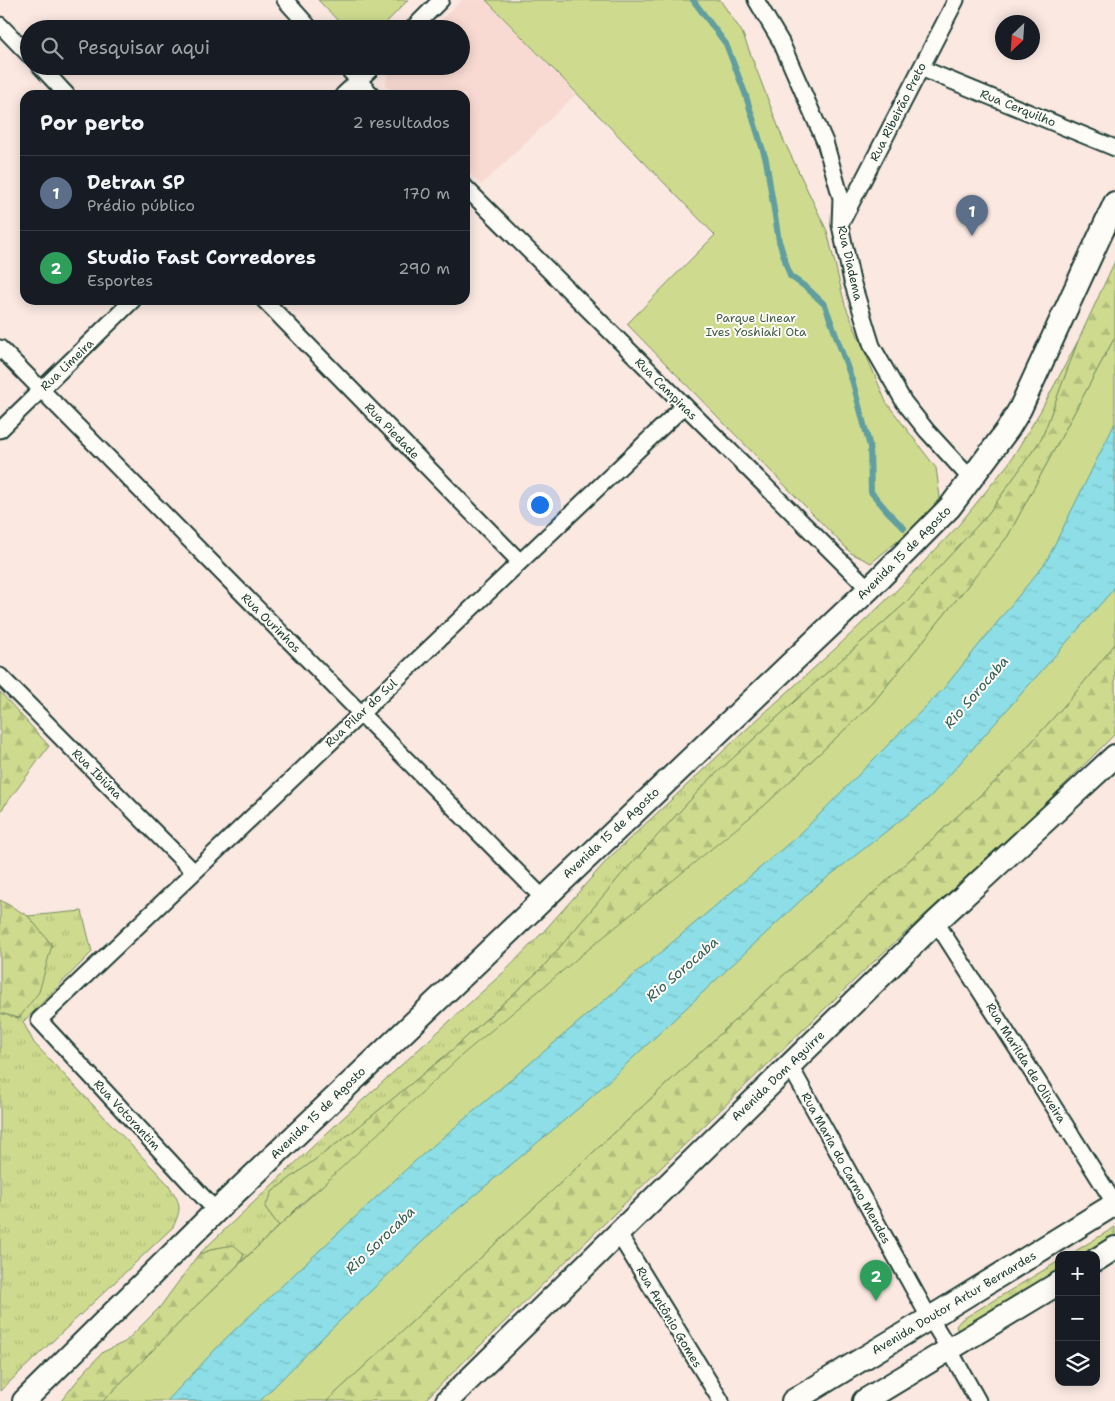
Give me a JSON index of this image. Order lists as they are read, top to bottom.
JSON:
{
  "streets": {
    "main road": ["Avenida 15 de Agosto", "Avenida Dom Aguirre", "Avenida Doutor Artur Bernardes"],
    "street": [
      "Rua Cerquilho",
      "Rua Ribeirão Preto",
      "Rua Diadema",
      "Rua Limeira",
      "Rua Campinas",
      "Rua Piedade",
      "Rua Ourinhos",
      "Rua Pilar do Sul",
      "Rua Ibiúna",
      "Rua Marilda de Oliveira",
      "Rua Votorantim",
      "Rua Maria do Carmo Mendes",
      "Rua Antônio Gomes"
    ]
  },
  "crossings": [
    ["Rua Cerquilho", "Rua Ribeirão Preto"],
    ["Rua Ribeirão Preto", "Rua Diadema"],
    ["Rua Diadema", "Avenida 15 de Agosto"],
    ["Rua Limeira", "Rua Ourinhos"],
    ["Rua Campinas", "Avenida 15 de Agosto"],
    ["Rua Campinas", "Rua Pilar do Sul"],
    ["Rua Piedade", "Rua Pilar do Sul"],
    ["Avenida 15 de Agosto", "Rua Ourinhos"],
    ["Avenida 15 de Agosto", "Rua Votorantim"],
    ["Rua Ourinhos", "Rua Pilar do Sul"],
    ["Rua Pilar do Sul", "Rua Ibiúna"],
    ["Rua Pilar do Sul", "Rua Votorantim"],
    ["Rua Marilda de Oliveira", "Avenida Dom Aguirre"],
    ["Rua Marilda de Oliveira", "Avenida Doutor Artur Bernardes"],
    ["Avenida Dom Aguirre", "Rua Maria do Carmo Mendes"],
    ["Avenida Dom Aguirre", "Rua Antônio Gomes"],
    ["Rua Maria do Carmo Mendes", "Avenida Doutor Artur Bernardes"]
  ],
  "water": ["Rio Sorocaba"],
  "parks": ["Parque Linear Ives Yoshiaki Ota"],
  "north": "bottom left",
  "page": {
    "search": "Pesquisar aqui",
    "heading": ["Por perto", "2 resultados"],
    "list": [
      {
        "mark": "1",
        "name": "Detran SP",
        "note": "Prédio público",
        "value": "170 m"
      },
      {
        "mark": "2",
        "name": "Studio Fast Corredores",
        "note": "Esportes",
        "value": "290 m"
      }
    ],
    "pins": ["1", "2"],
    "map_buttons": ["+", "−"]
  }
}
